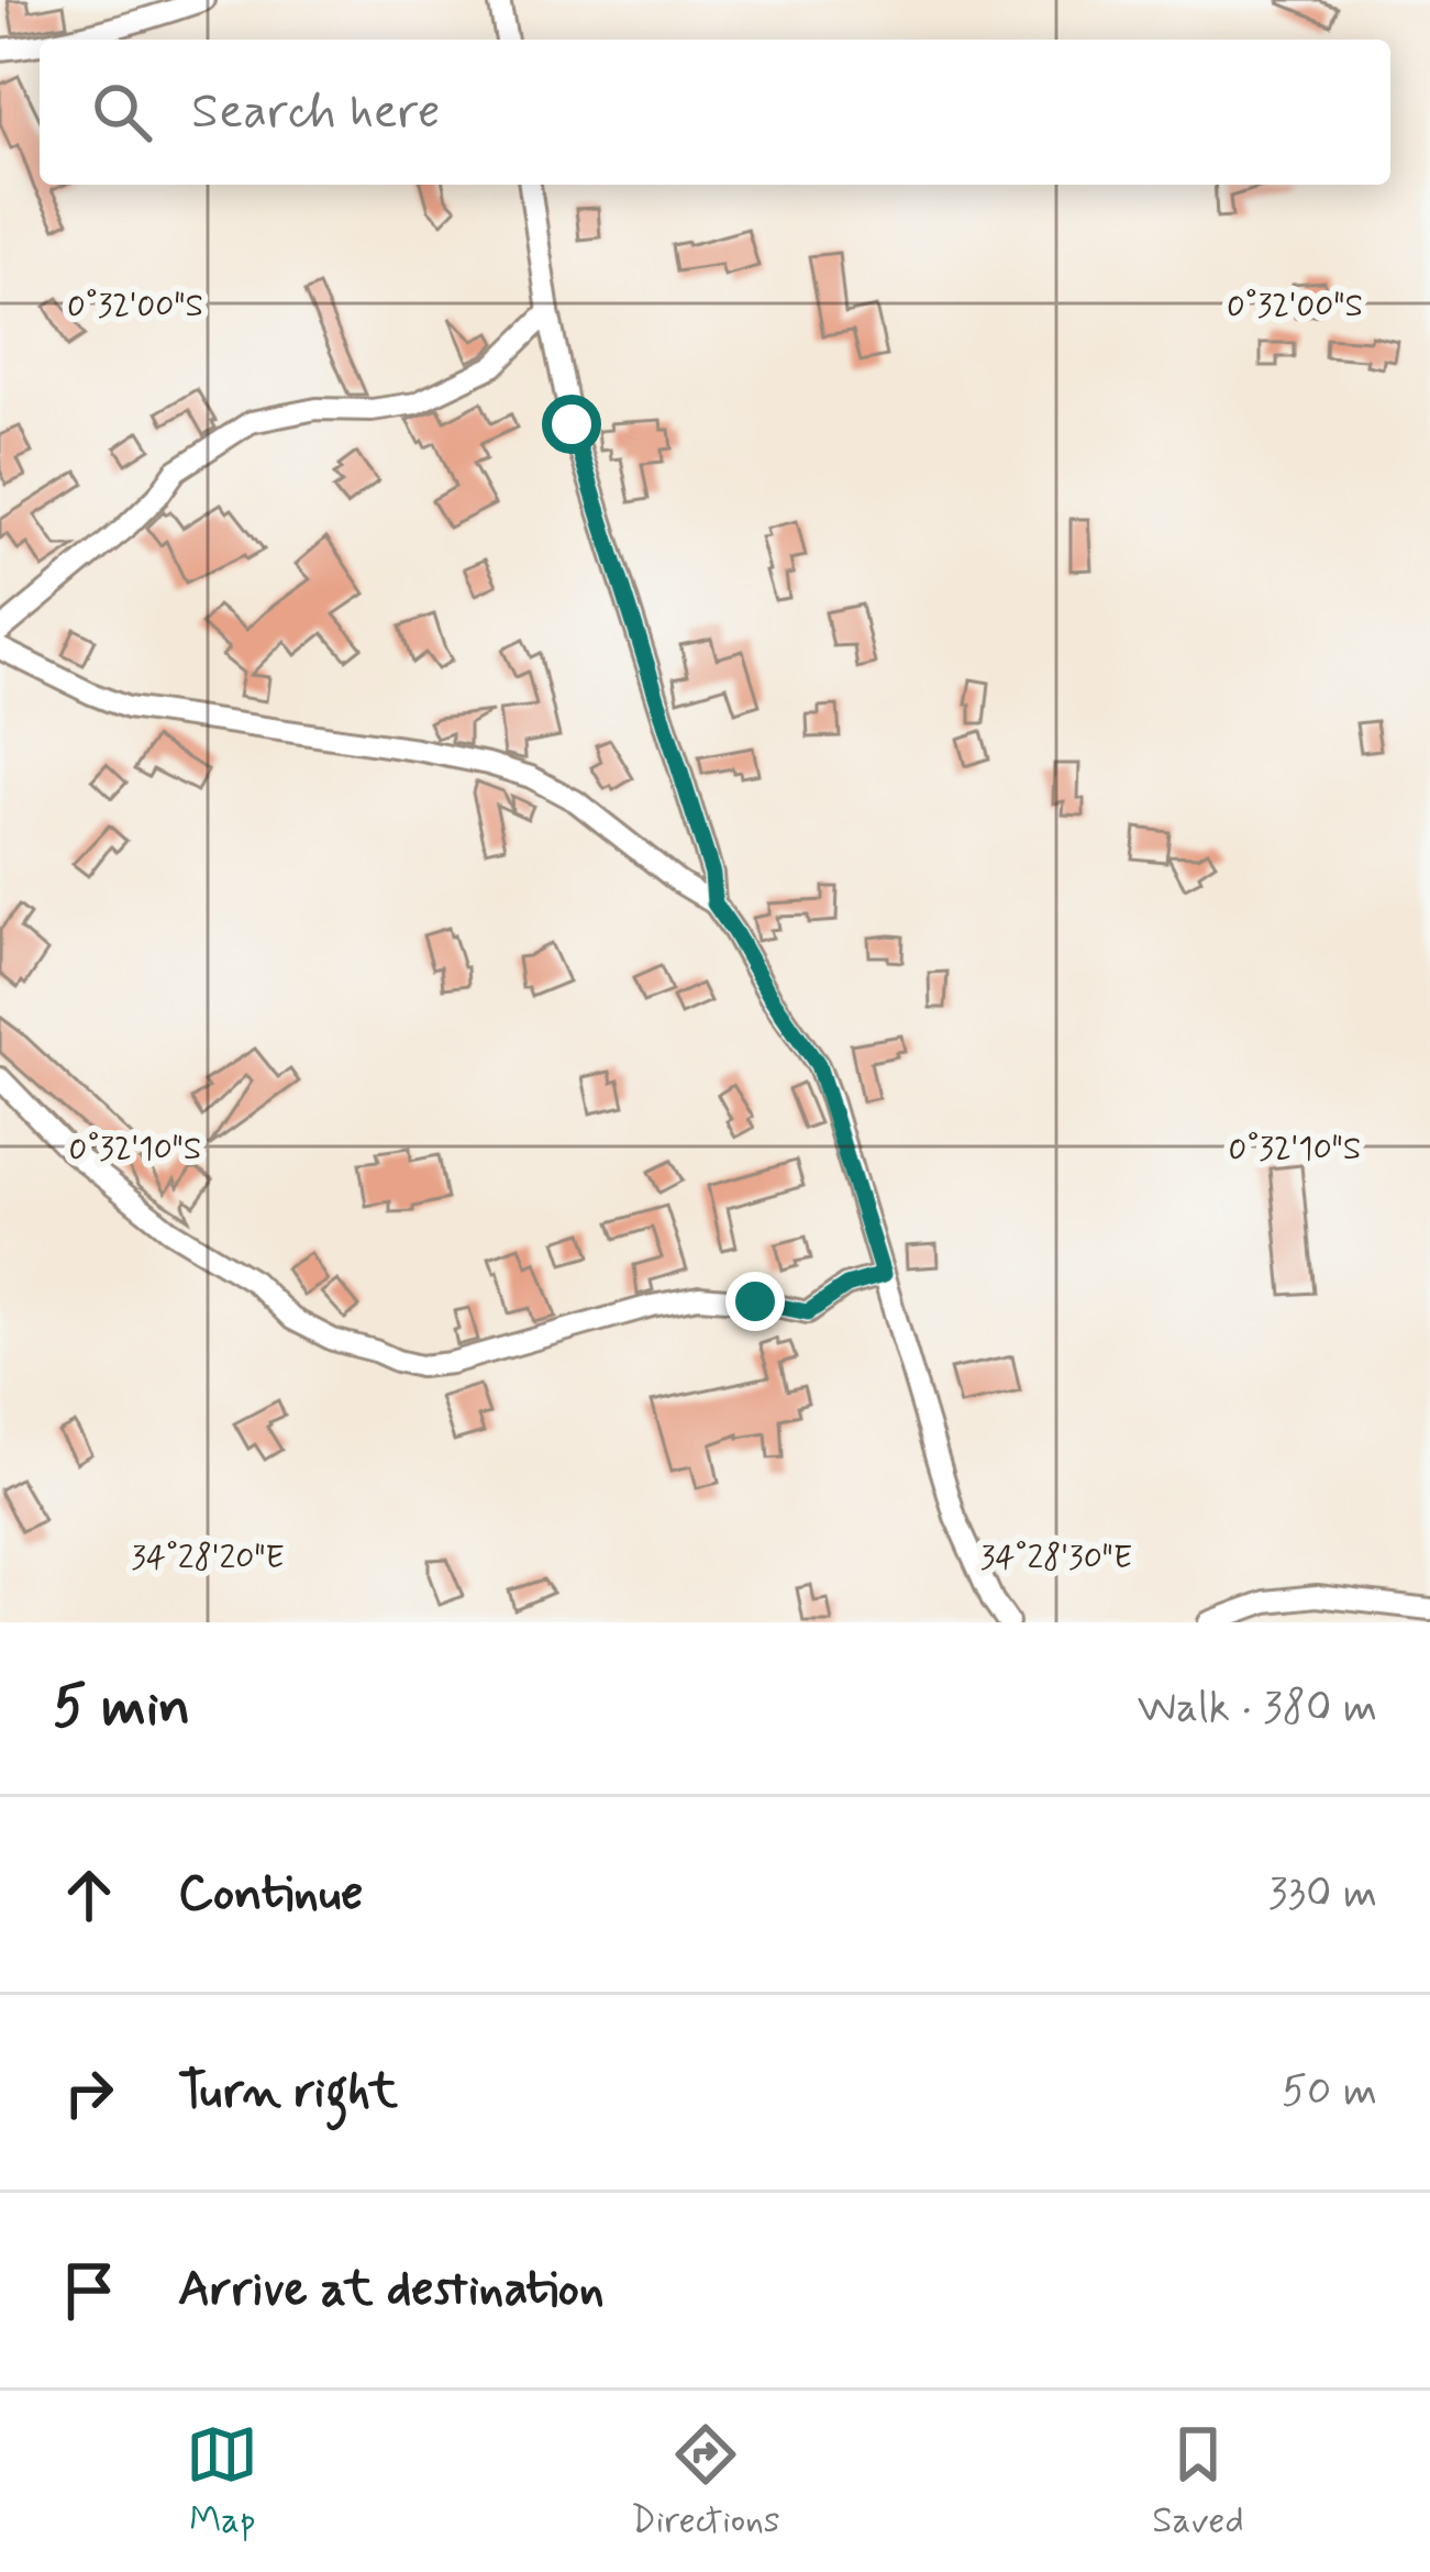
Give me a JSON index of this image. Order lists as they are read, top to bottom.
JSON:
{
  "page": {
    "search": "Search here",
    "heading": ["5 min", "Walk · 380 m"],
    "list": [
      ["Continue", "330 m"],
      ["Turn right", "50 m"],
      "Arrive at destination"
    ],
    "nav": ["Map", "Directions", "Saved"]
  },
  "coordinates": [
    "0°32'00\"S",
    "0°32'10\"S",
    "34°28'20\"E",
    "34°28'30\"E"
  ]
}
